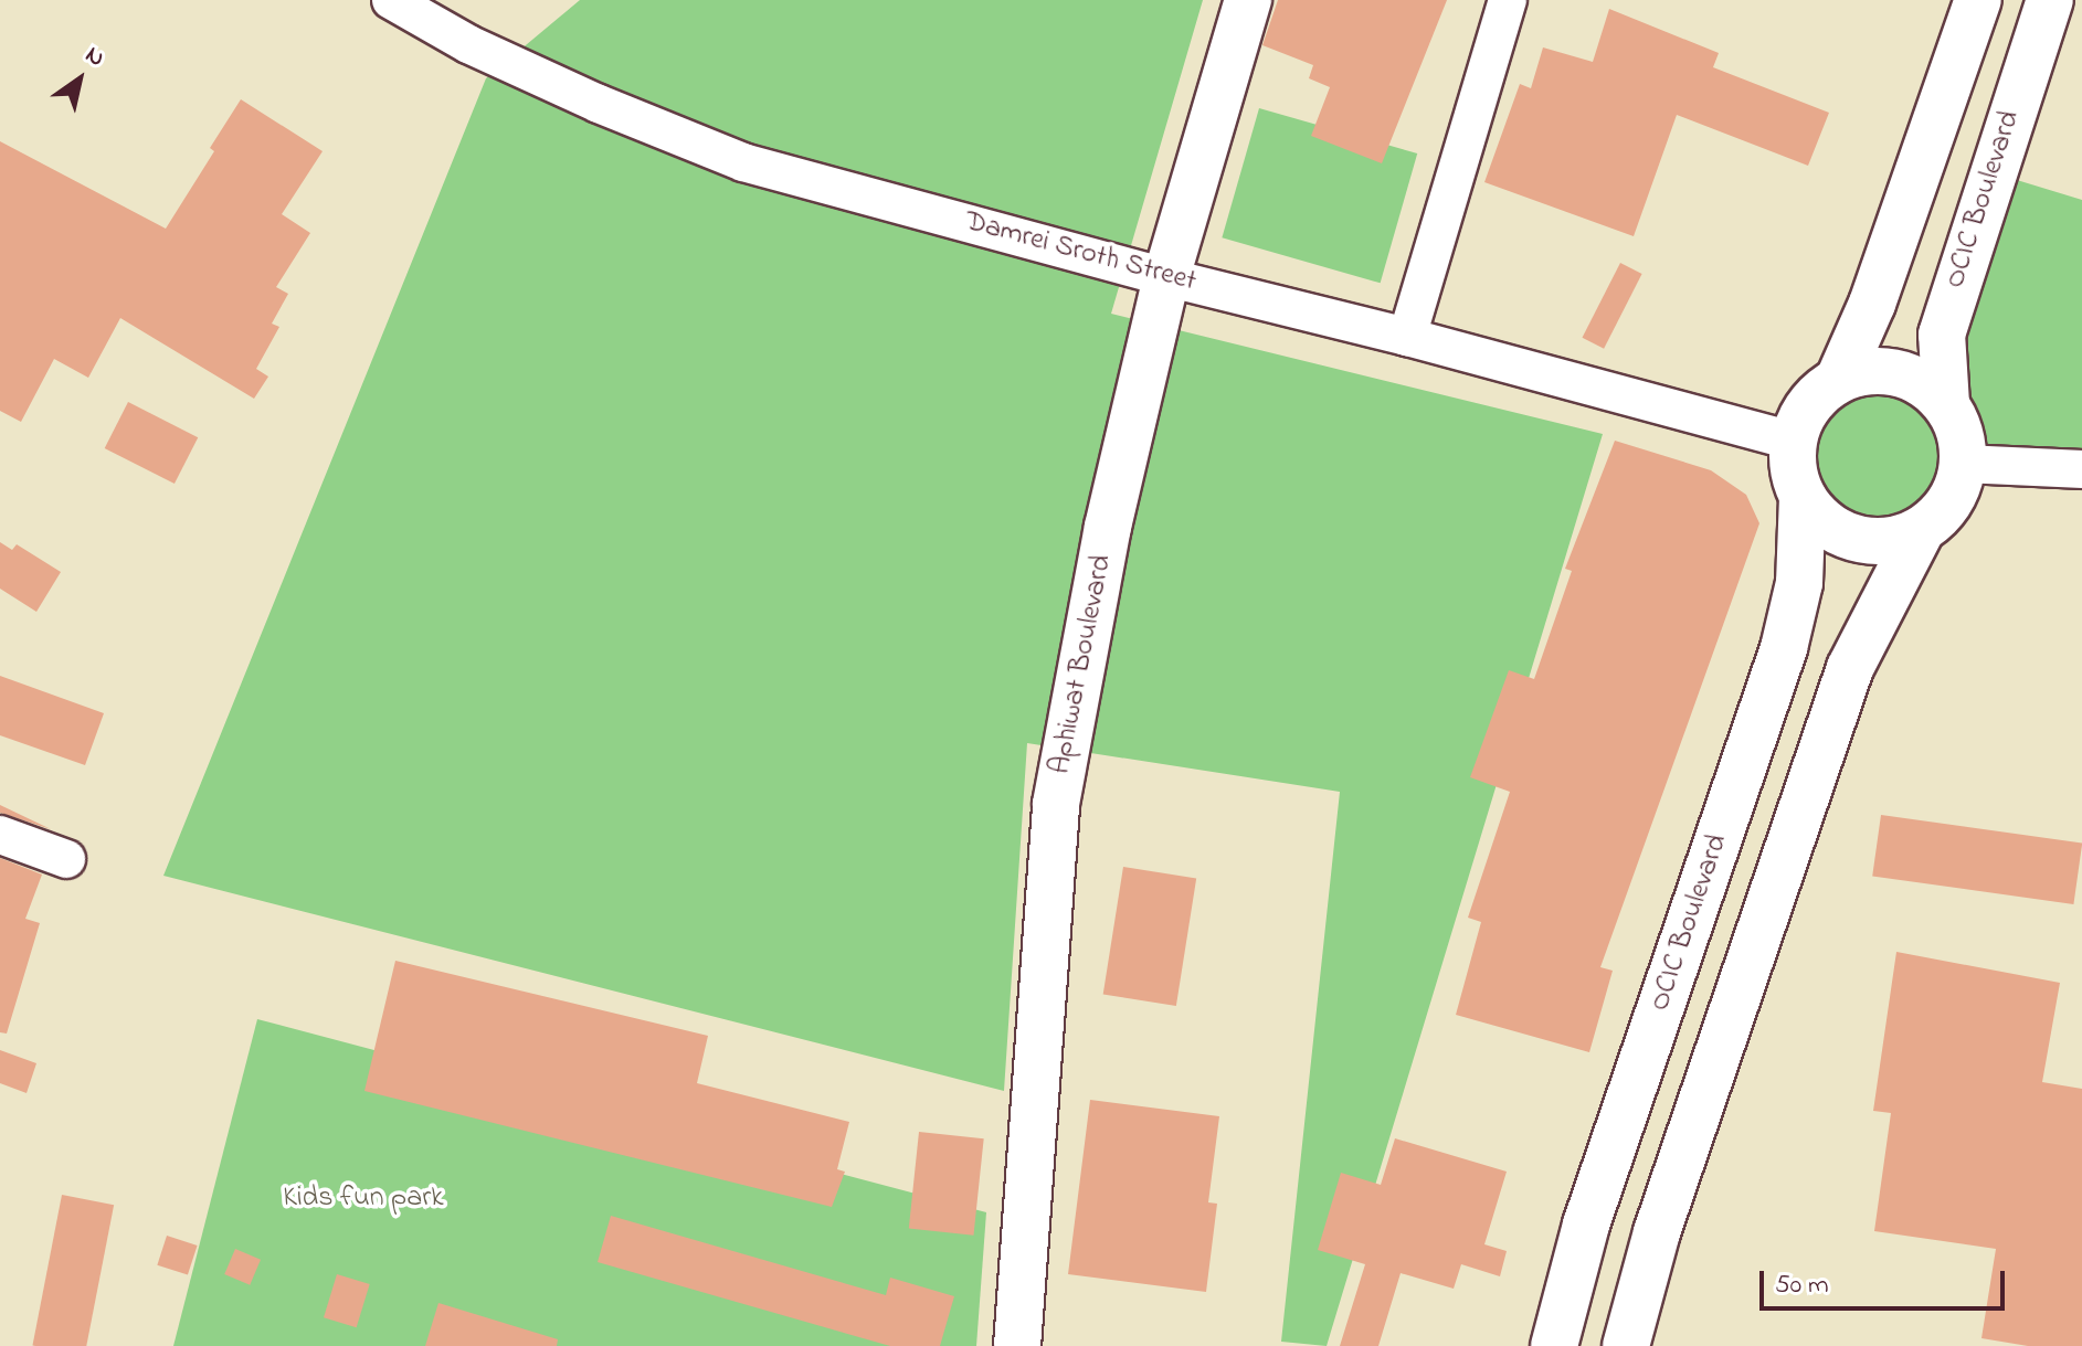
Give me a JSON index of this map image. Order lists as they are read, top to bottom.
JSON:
{
  "streets": {
    "street": ["OCIC Boulevard", "Damrei Sroth Street", "Aphiwat Boulevard"]
  },
  "crossings": [
    ["OCIC Boulevard", "Damrei Sroth Street"],
    ["Damrei Sroth Street", "Aphiwat Boulevard"]
  ],
  "parks": ["Kids fun park"],
  "scale_bar": "50 m",
  "north": "top right"
}
